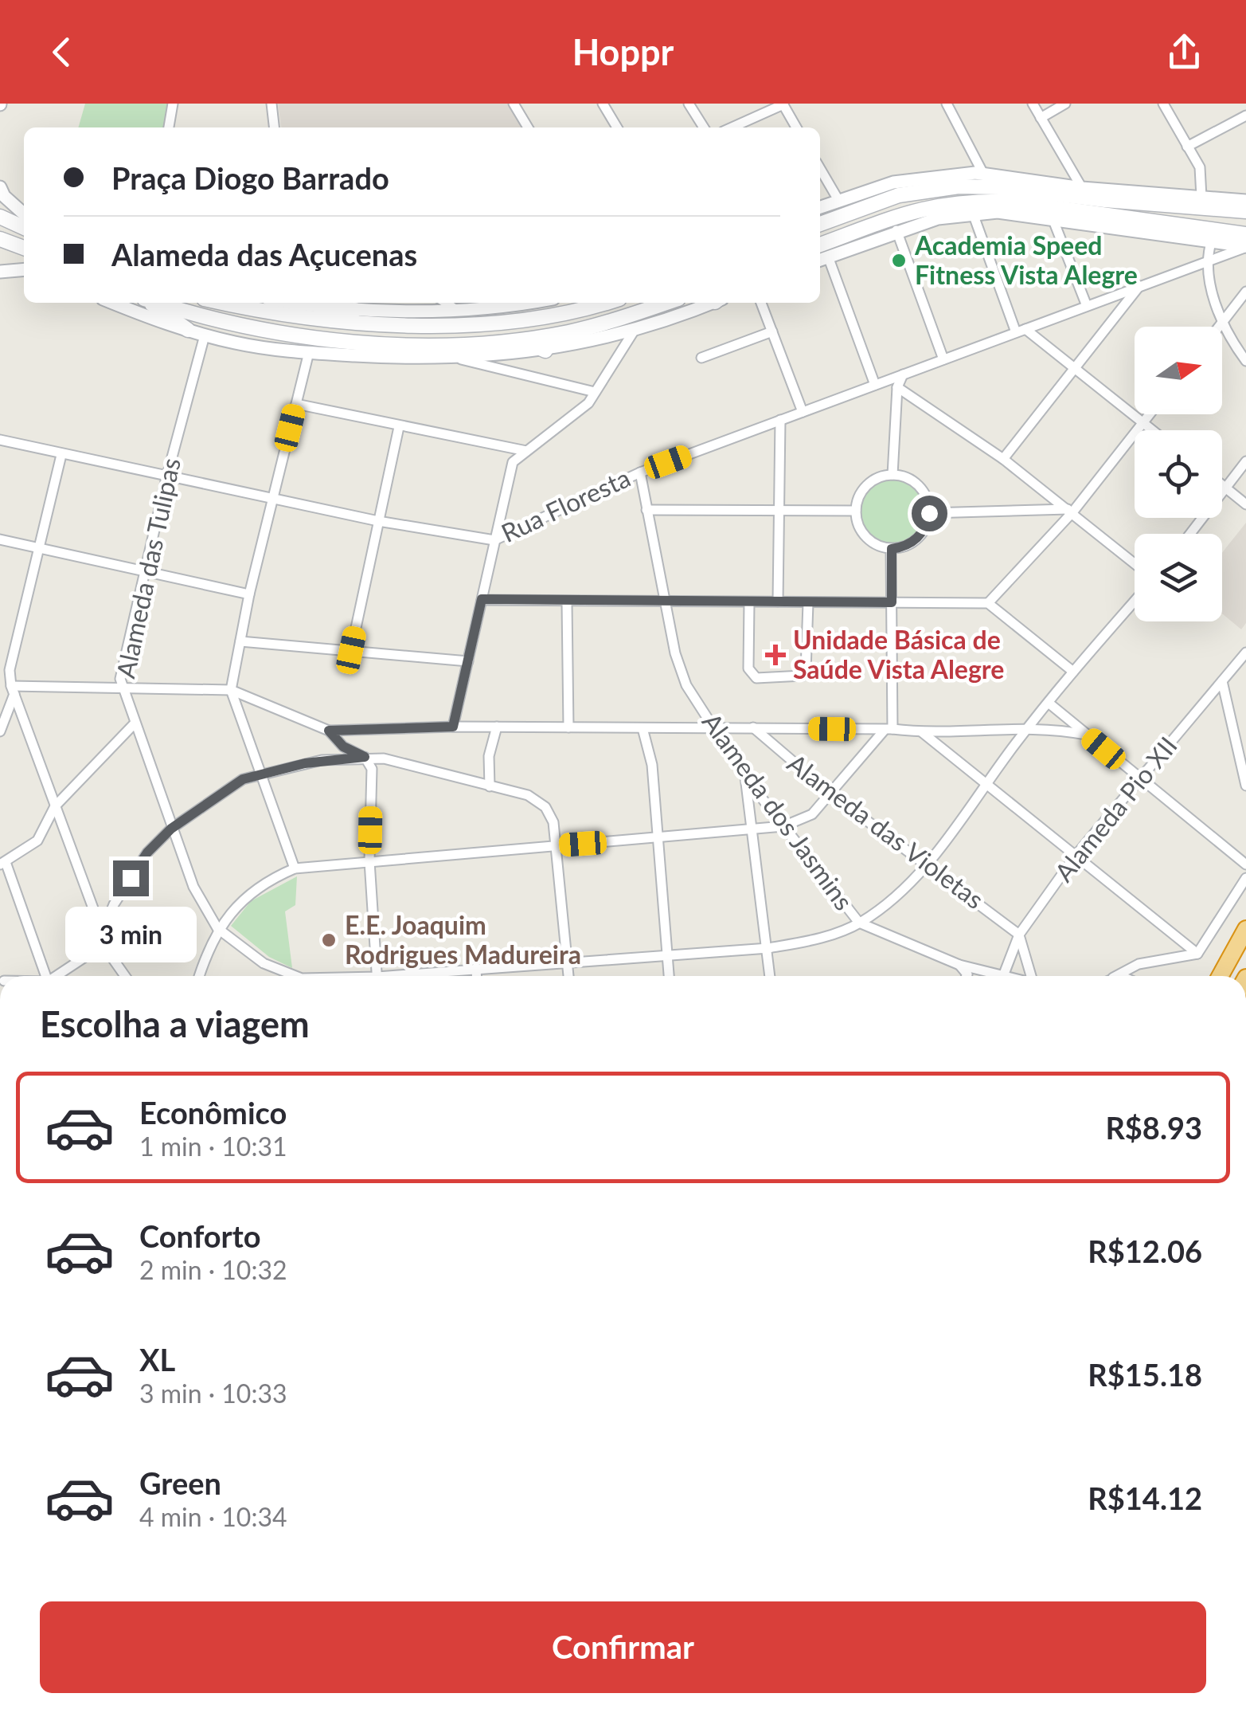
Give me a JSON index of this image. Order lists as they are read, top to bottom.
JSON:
{
  "streets": {
    "street": [
      "Rua Floresta",
      "Alameda das Tulipas",
      "Alameda Pio XII",
      "Alameda dos Jasmins",
      "Alameda das Violetas"
    ]
  },
  "crossings": [
    ["Rua Floresta", "Alameda das Tulipas"],
    ["Rua Floresta", "Alameda dos Jasmins"],
    ["Alameda Pio XII", "Alameda dos Jasmins"],
    ["Alameda Pio XII", "Alameda das Violetas"]
  ],
  "places": {
    "other": ["Academia Speed Fitness Vista Alegre", "E.E. Joaquim Rodrigues Madureira"],
    "health": ["Unidade Básica de Saúde Vista Alegre"]
  },
  "north": "right",
  "page": {
    "header": "Hoppr",
    "banner": ["Praça Diogo Barrado", "Alameda das Açucenas"],
    "bubble": "3 min",
    "heading": "Escolha a viagem",
    "list": [
      {
        "name": "Econômico",
        "note": "1 min · 10:31",
        "value": "R$8.93"
      },
      {
        "name": "Conforto",
        "note": "2 min · 10:32",
        "value": "R$12.06"
      },
      {
        "name": "XL",
        "note": "3 min · 10:33",
        "value": "R$15.18"
      },
      {
        "name": "Green",
        "note": "4 min · 10:34",
        "value": "R$14.12"
      }
    ],
    "buttons": "Confirmar"
  }
}
